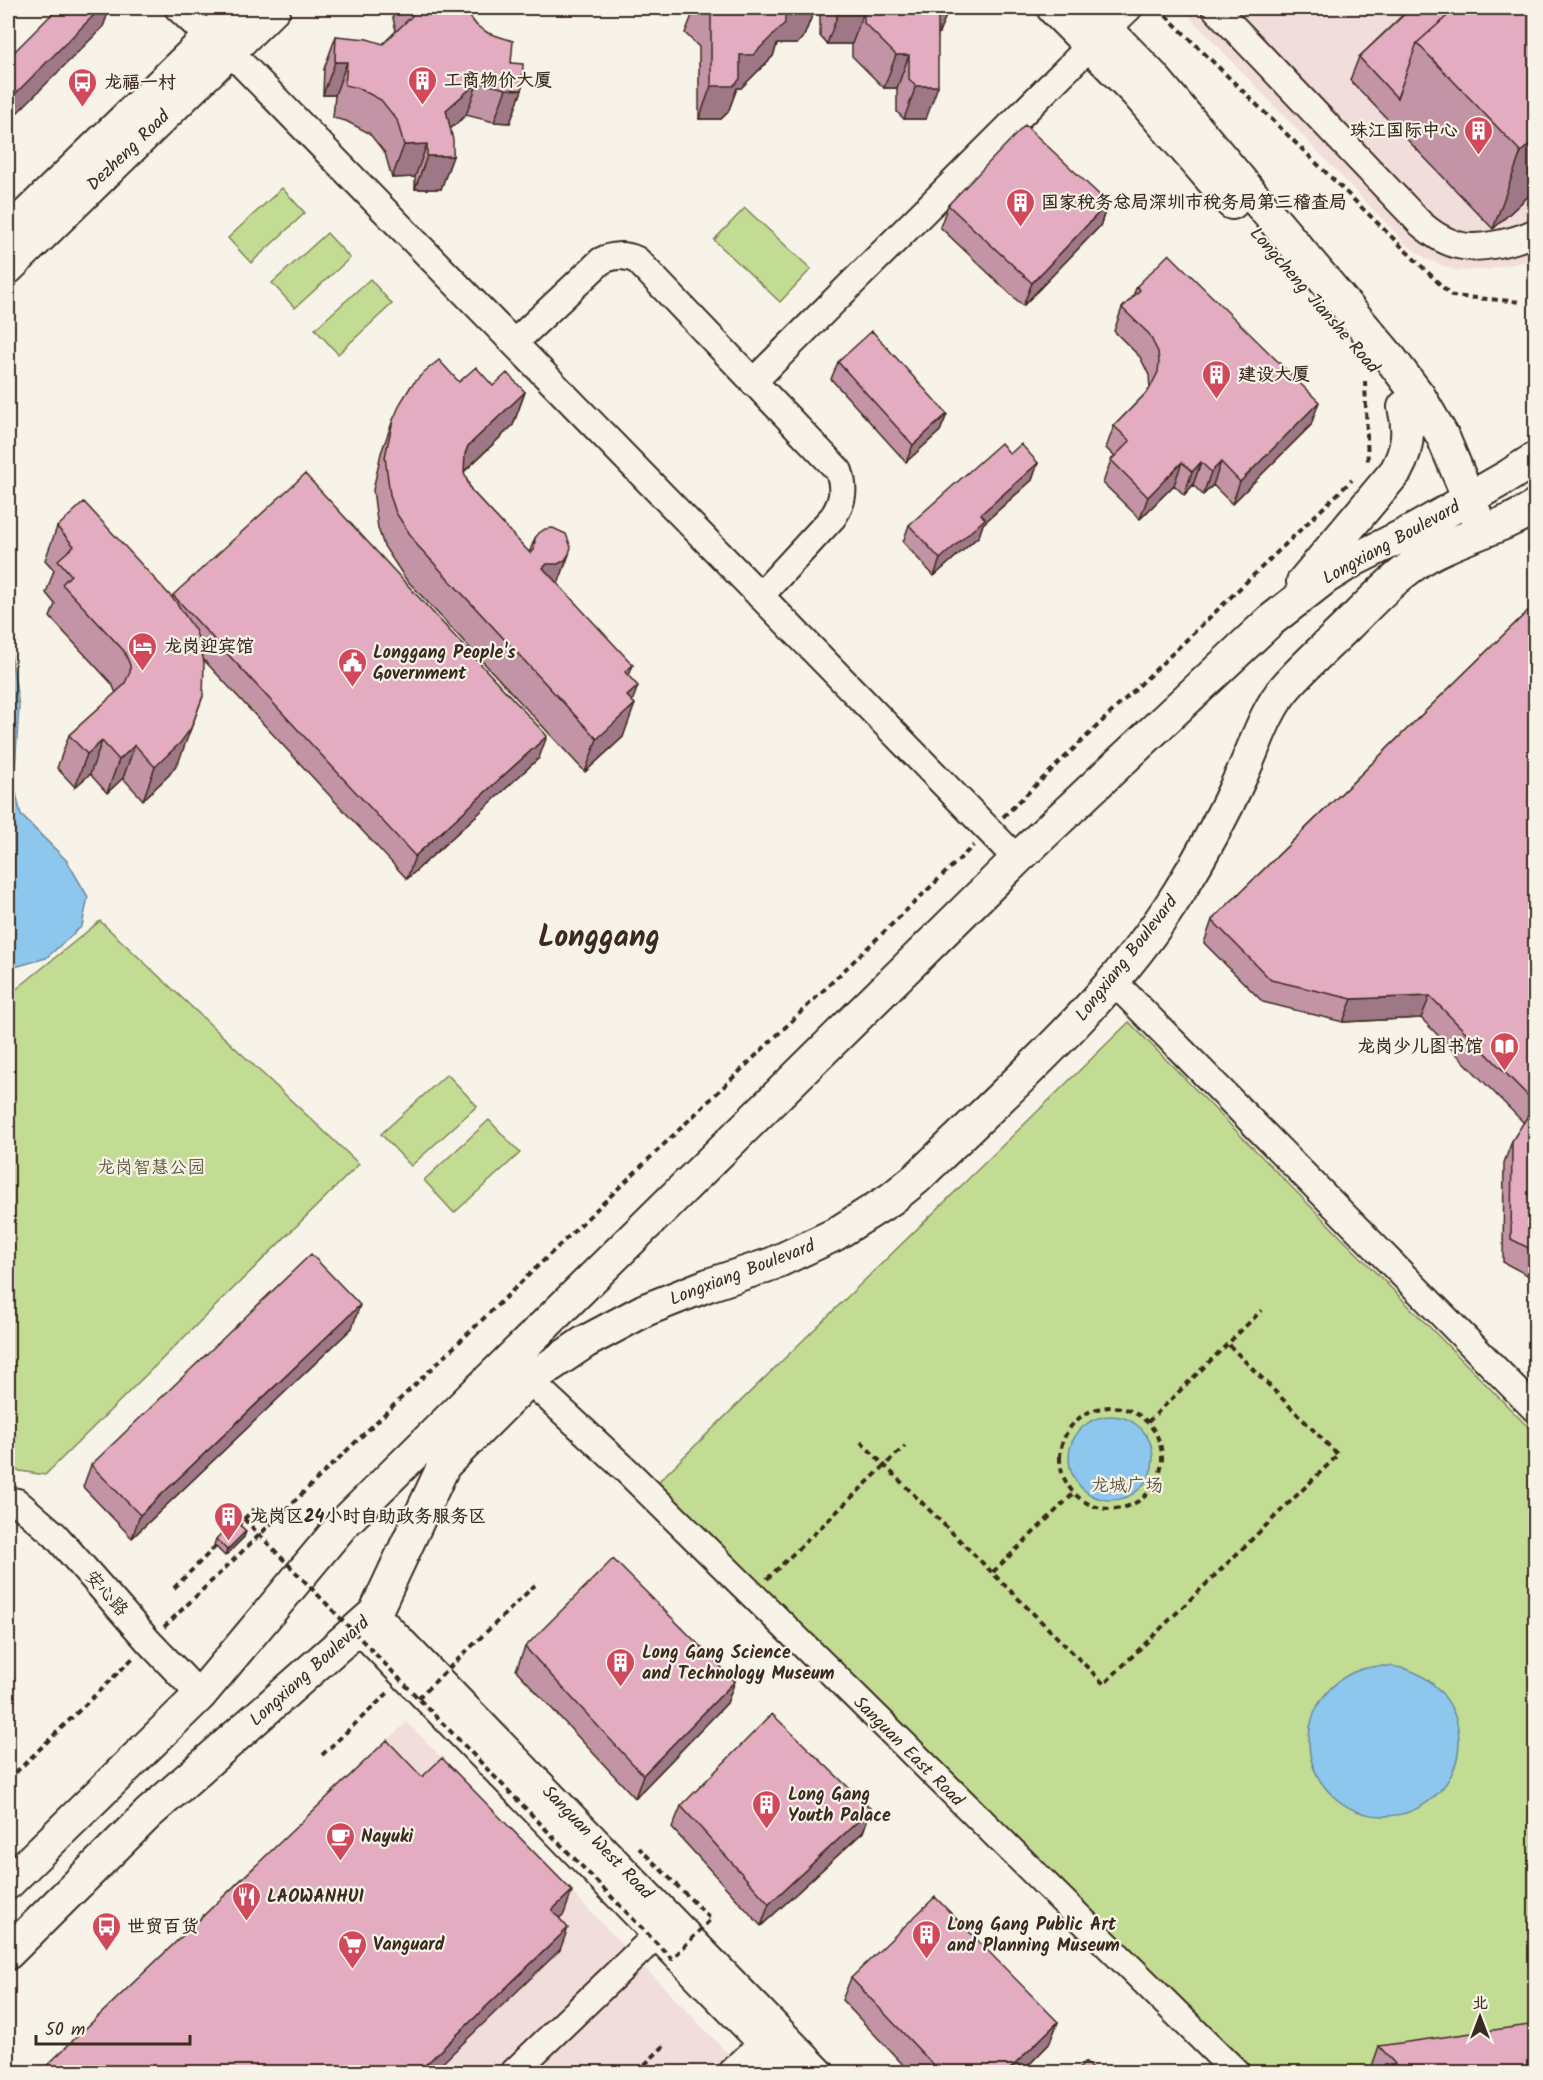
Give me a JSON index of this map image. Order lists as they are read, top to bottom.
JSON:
{
  "streets": {
    "main road": ["Dezheng Road", "Longcheng Jianshe Road", "Longxiang Boulevard"],
    "street": ["安心路", "Sanguan East Road", "Sanguan West Road"]
  },
  "crossings": [
    ["Longcheng Jianshe Road", "Longxiang Boulevard"],
    ["Longxiang Boulevard", "安心路"],
    ["Longxiang Boulevard", "Sanguan East Road"],
    ["Longxiang Boulevard", "Sanguan West Road"]
  ],
  "districts": ["Longgang"],
  "parks": ["龙岗智慧公园", "龙城广场"],
  "places": {
    "building": [
      "工商物价大厦",
      "珠江国际中心",
      "国家税务总局深圳市税务局第三稽查局",
      "建设大厦",
      "龙岗区24小时自助政务服务区",
      "Long Gang Science and Technology Museum",
      "Long Gang Youth Palace",
      "Long Gang Public Art and Planning Museum"
    ],
    "bus stop": ["龙福一村", "世贸百货"],
    "hotel": ["龙岗迎宾馆"],
    "public building": ["Longgang People's Government"],
    "library": ["龙岗少儿图书馆"],
    "cafe": ["Nayuki"],
    "restaurant": ["LAOWANHUI"],
    "supermarket": ["Vanguard"]
  },
  "scale_bar": "50 m",
  "north": "top"
}
